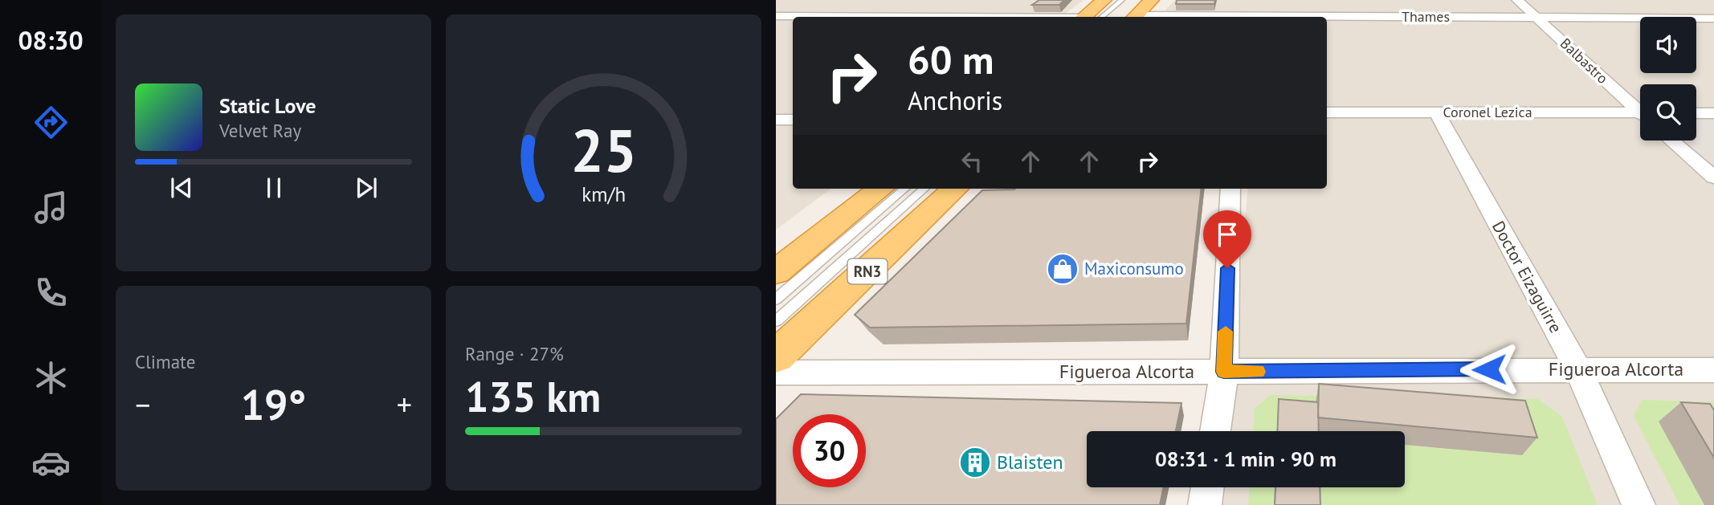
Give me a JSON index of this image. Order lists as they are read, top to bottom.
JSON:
{
  "streets": {
    "highway": ["RN3"],
    "street": [
      "Thames",
      "Balbastro",
      "Coronel Lezica",
      "Doctor Eizaguirre",
      "Figueroa Alcorta"
    ]
  },
  "crossings": [
    ["Thames", "Balbastro"],
    ["Coronel Lezica", "Doctor Eizaguirre"],
    ["Doctor Eizaguirre", "Figueroa Alcorta"]
  ],
  "places": {
    "shop": ["Maxiconsumo"],
    "building": ["Blaisten"]
  },
  "page": {
    "tabs": "08:30",
    "turn": ["60 m", "Anchoris"],
    "song": ["Static Love", "Velvet Ray"],
    "tile": [
      "Climate",
      ["Range · 27%", "135 km"]
    ],
    "heat": ["−", "19°", "+"],
    "limit": "30",
    "trip": "08:31 · 1 min · 90 m",
    "gauge": ["25", "km/h"]
  }
}
